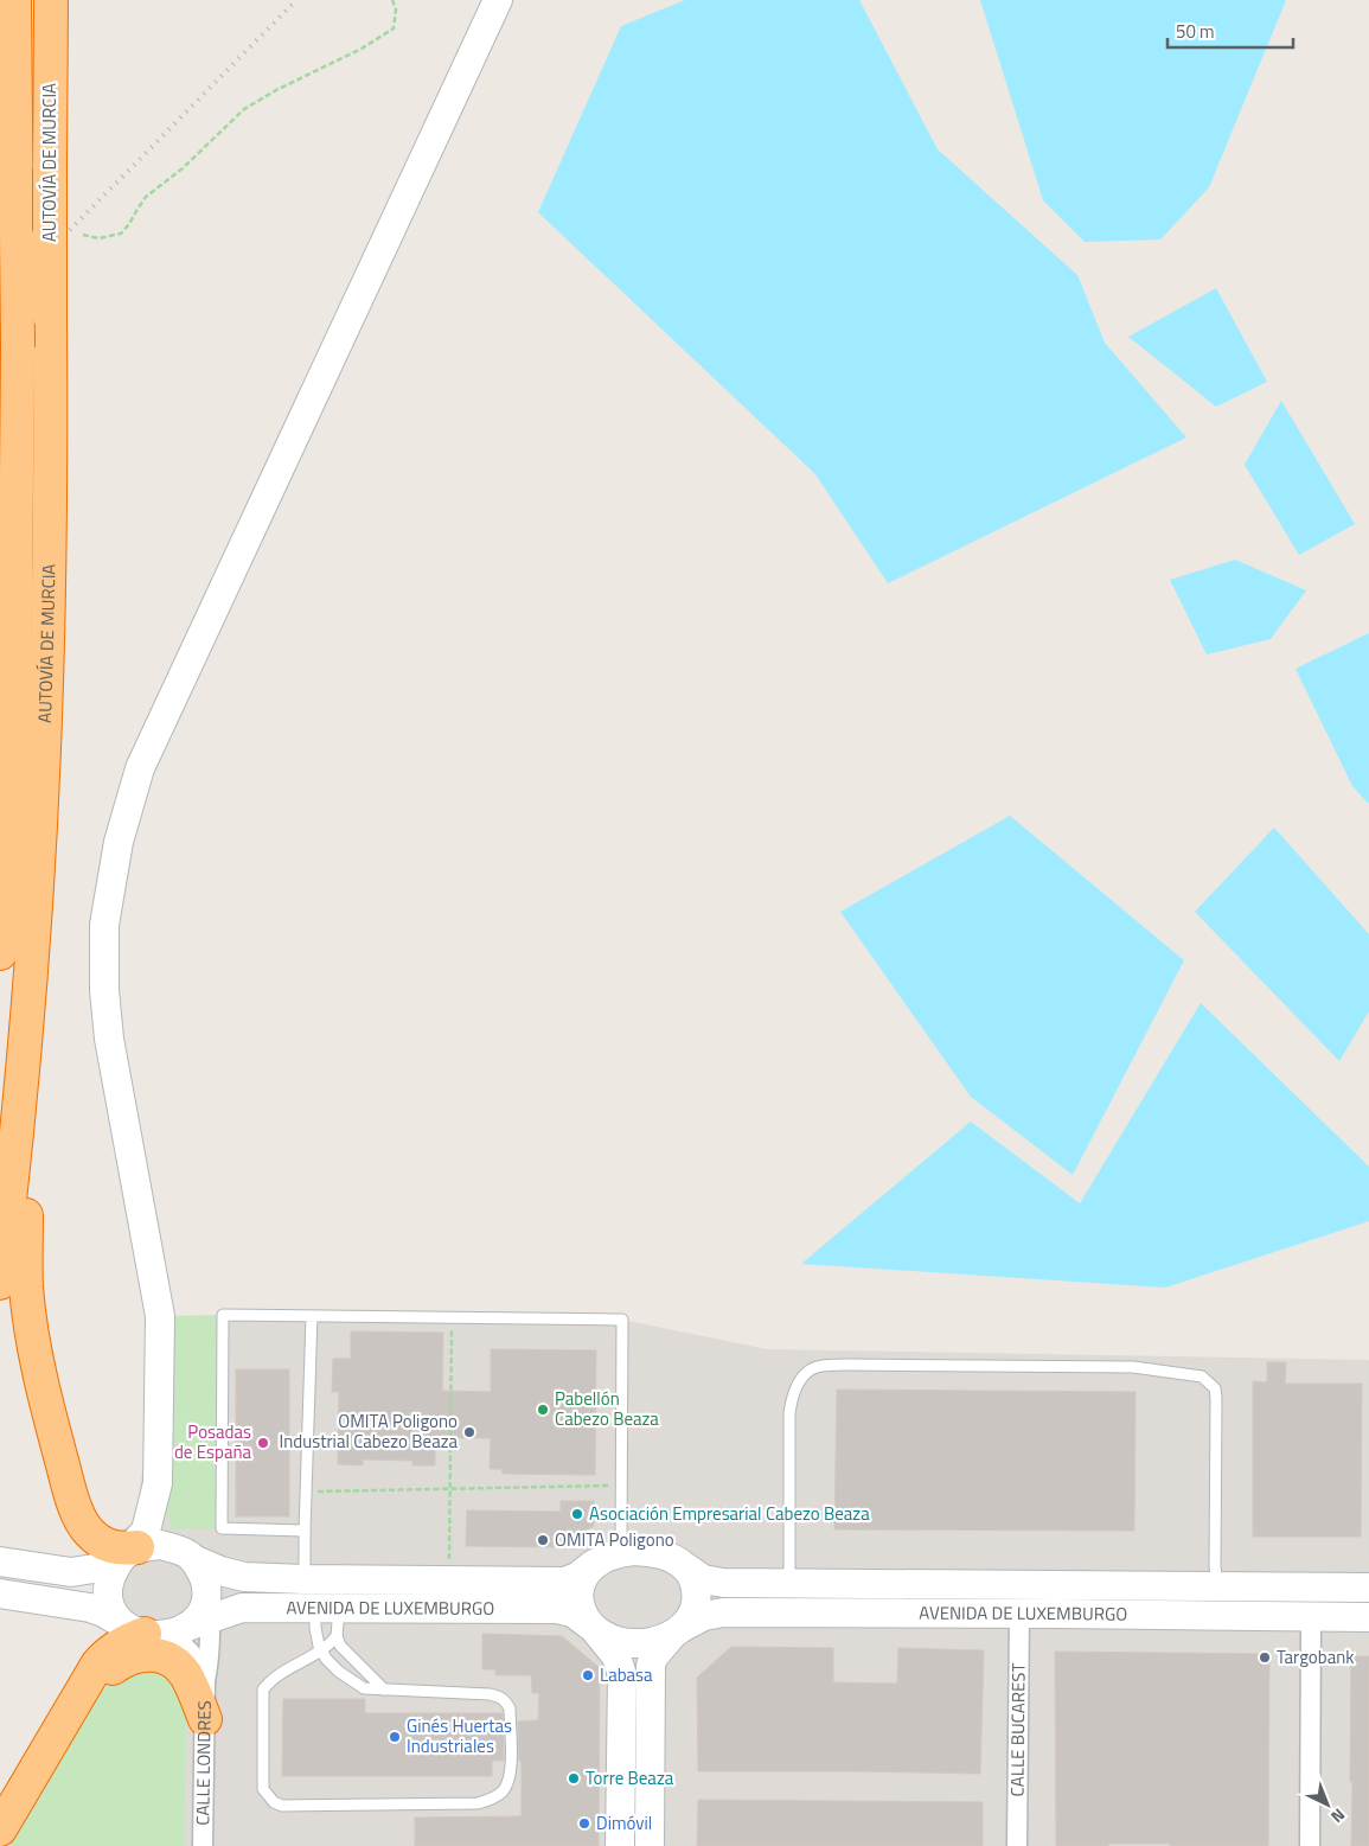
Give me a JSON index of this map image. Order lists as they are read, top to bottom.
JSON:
{
  "streets": {
    "highway": ["AUTOVÍA DE MURCIA"],
    "main road": ["AVENIDA DE LUXEMBURGO"],
    "street": ["CALLE BUCAREST", "CALLE LONDRES"]
  },
  "crossings": [
    ["AVENIDA DE LUXEMBURGO", "CALLE BUCAREST"],
    ["AVENIDA DE LUXEMBURGO", "CALLE LONDRES"]
  ],
  "places": [
    "Pabellón Cabezo Beaza",
    "OMITA Poligono Industrial Cabezo Beaza",
    "Posadas de España",
    "Asociación Empresarial Cabezo Beaza",
    "OMITA Poligono",
    "Targobank",
    "Labasa",
    "Ginés Huertas Industriales",
    "Torre Beaza",
    "Dimóvil"
  ],
  "scale_bar": "50 m",
  "north": "bottom right"
}
